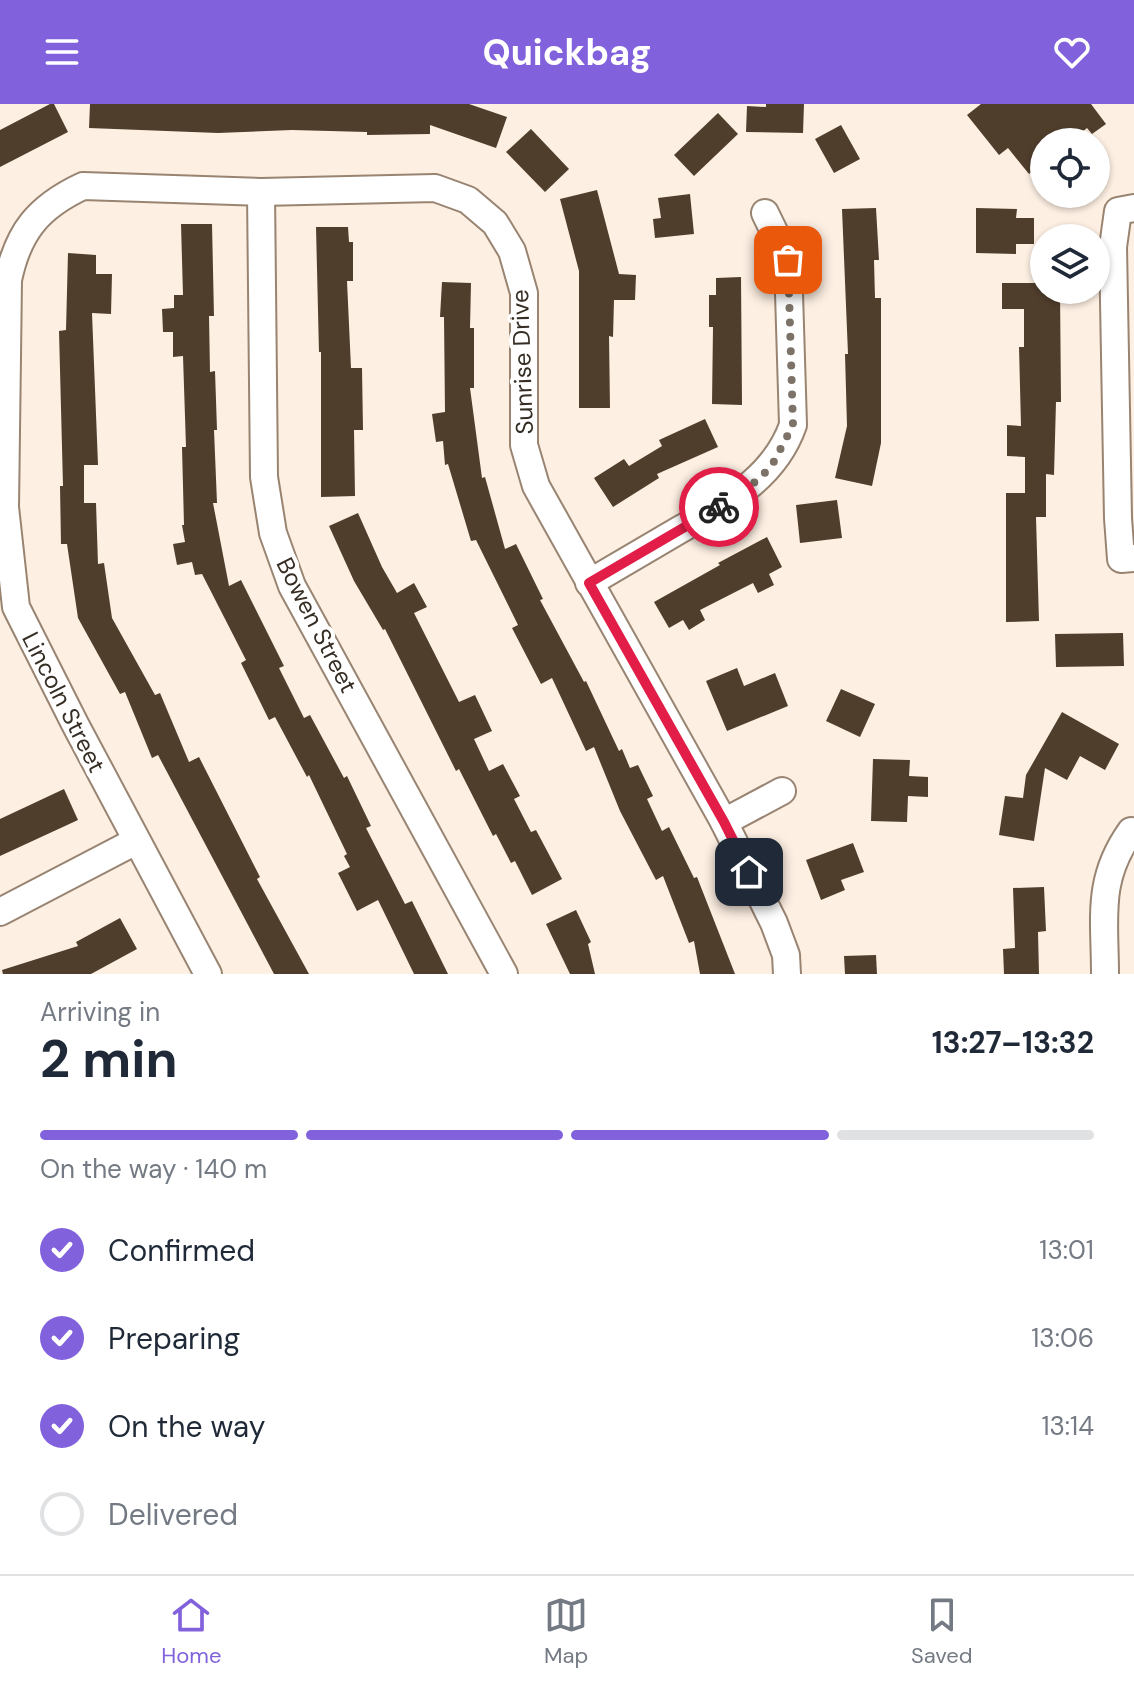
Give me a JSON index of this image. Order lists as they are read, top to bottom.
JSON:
{
  "streets": {
    "street": ["Sunrise Drive", "Bowen Street", "Lincoln Street"]
  },
  "crossings": [
    ["Sunrise Drive", "Bowen Street"],
    ["Sunrise Drive", "Lincoln Street"],
    ["Bowen Street", "Lincoln Street"]
  ],
  "page": {
    "header": "Quickbag",
    "heading": ["2 min", "Arriving in", "13:27–13:32"],
    "bar": "On the way · 140 m",
    "list": [
      ["Confirmed", "13:01"],
      ["Preparing", "13:06"],
      ["On the way", "13:14"],
      "Delivered"
    ],
    "tabs": ["Home", "Map", "Saved"]
  }
}
